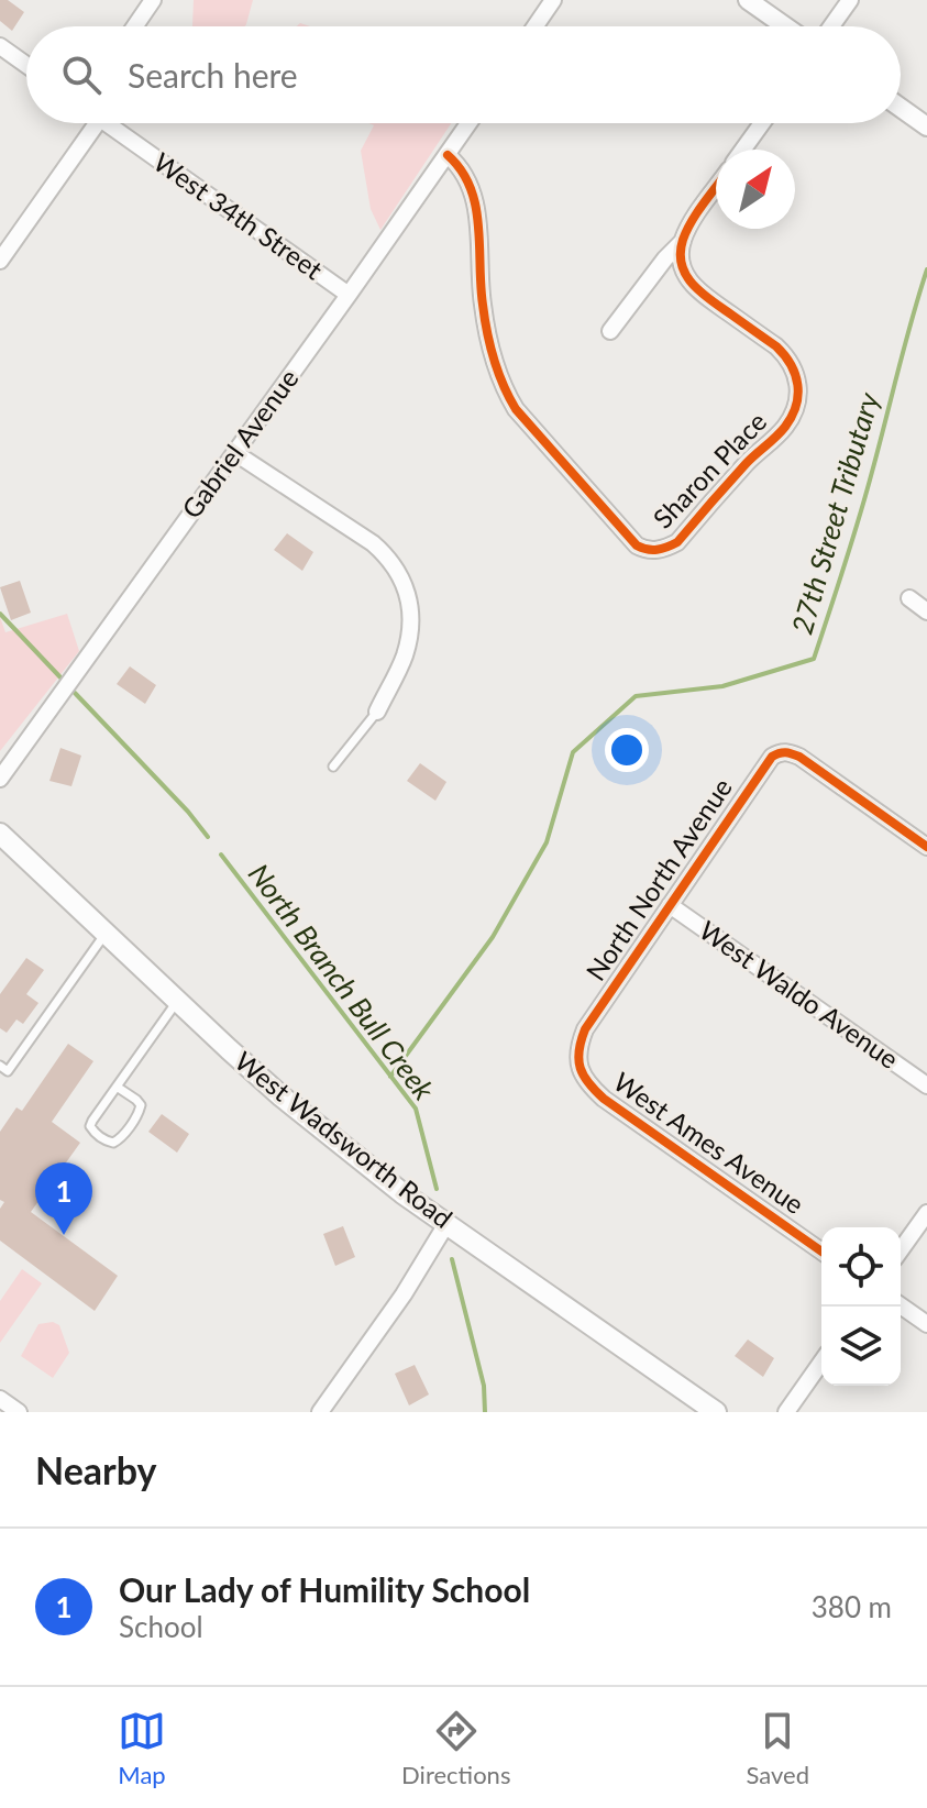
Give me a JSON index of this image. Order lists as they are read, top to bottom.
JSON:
{
  "streets": {
    "main road": ["West Wadsworth Road"],
    "street": [
      "West 34th Street",
      "Gabriel Avenue",
      "Sharon Place",
      "North North Avenue",
      "West Waldo Avenue",
      "West Ames Avenue"
    ]
  },
  "crossings": [
    ["West 34th Street", "Gabriel Avenue"],
    ["Gabriel Avenue", "Sharon Place"],
    ["North North Avenue", "West Waldo Avenue"],
    ["North North Avenue", "West Ames Avenue"]
  ],
  "water": ["27th Street Tributary", "North Branch Bull Creek"],
  "north": "top right",
  "page": {
    "search": "Search here",
    "pins": "1",
    "heading": "Nearby",
    "list": [
      {
        "mark": "1",
        "name": "Our Lady of Humility School",
        "note": "School",
        "value": "380 m"
      }
    ],
    "nav": ["Map", "Directions", "Saved"]
  }
}
